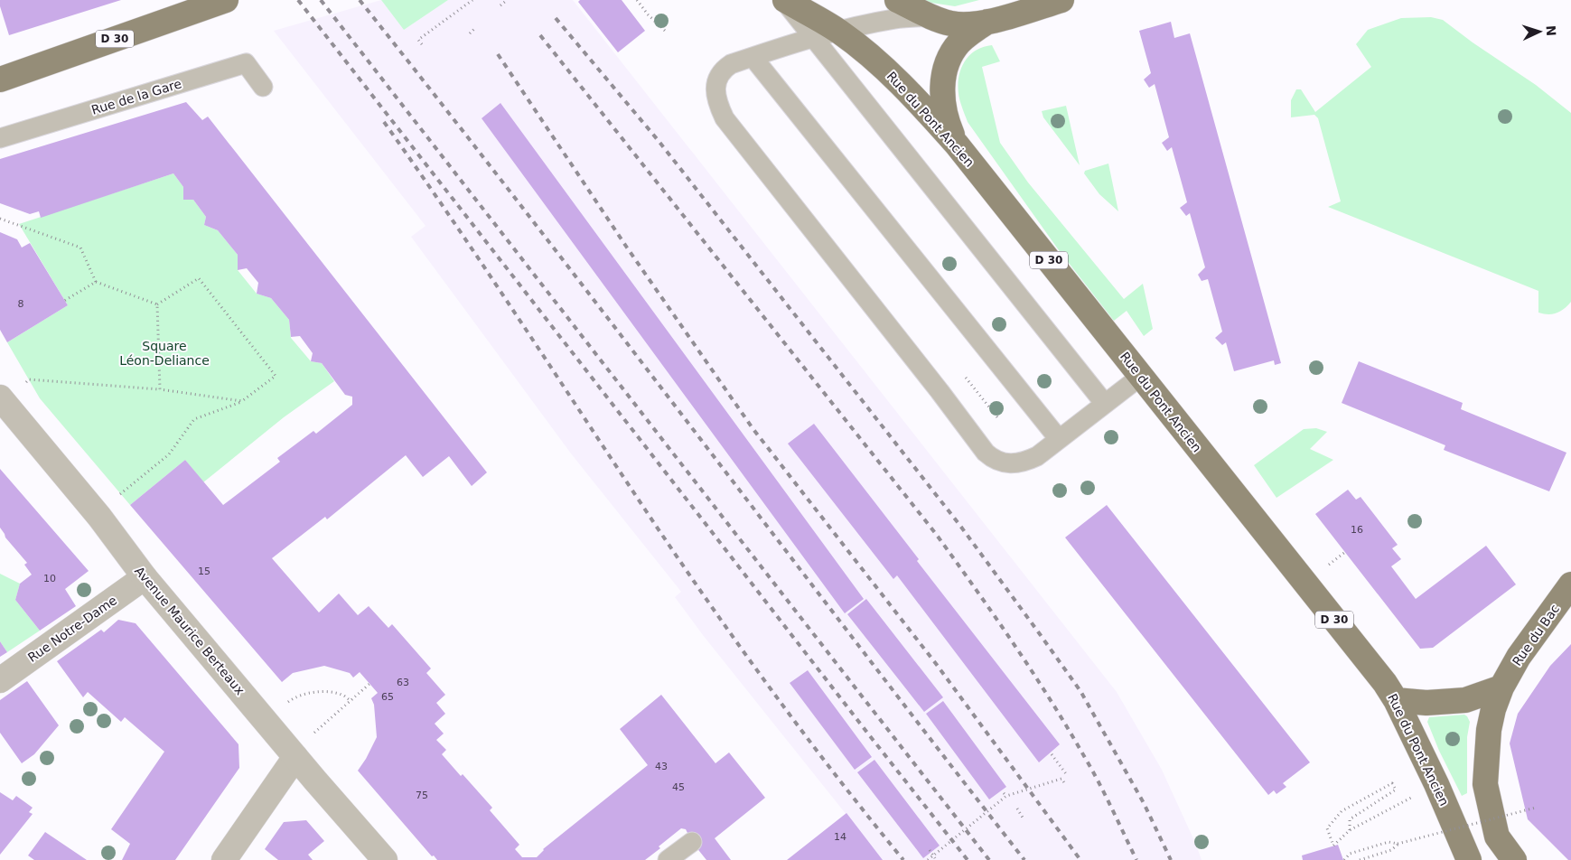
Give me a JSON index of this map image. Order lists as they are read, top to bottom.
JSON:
{
  "streets": {
    "main road": ["D 30", "Rue du Pont Ancien", "Rue du Bac"],
    "street": ["Rue Notre-Dame", "Avenue Maurice Berteaux"],
    "lane": ["Rue de la Gare"]
  },
  "crossings": [
    ["D 30", "Rue du Pont Ancien"],
    ["Rue Notre-Dame", "Avenue Maurice Berteaux"]
  ],
  "parks": ["Square Léon-Deliance"],
  "house_numbers": [
    "8",
    "16",
    "15",
    "10",
    "63",
    "65",
    "43",
    "45",
    "75",
    "14"
  ],
  "north": "right"
}
